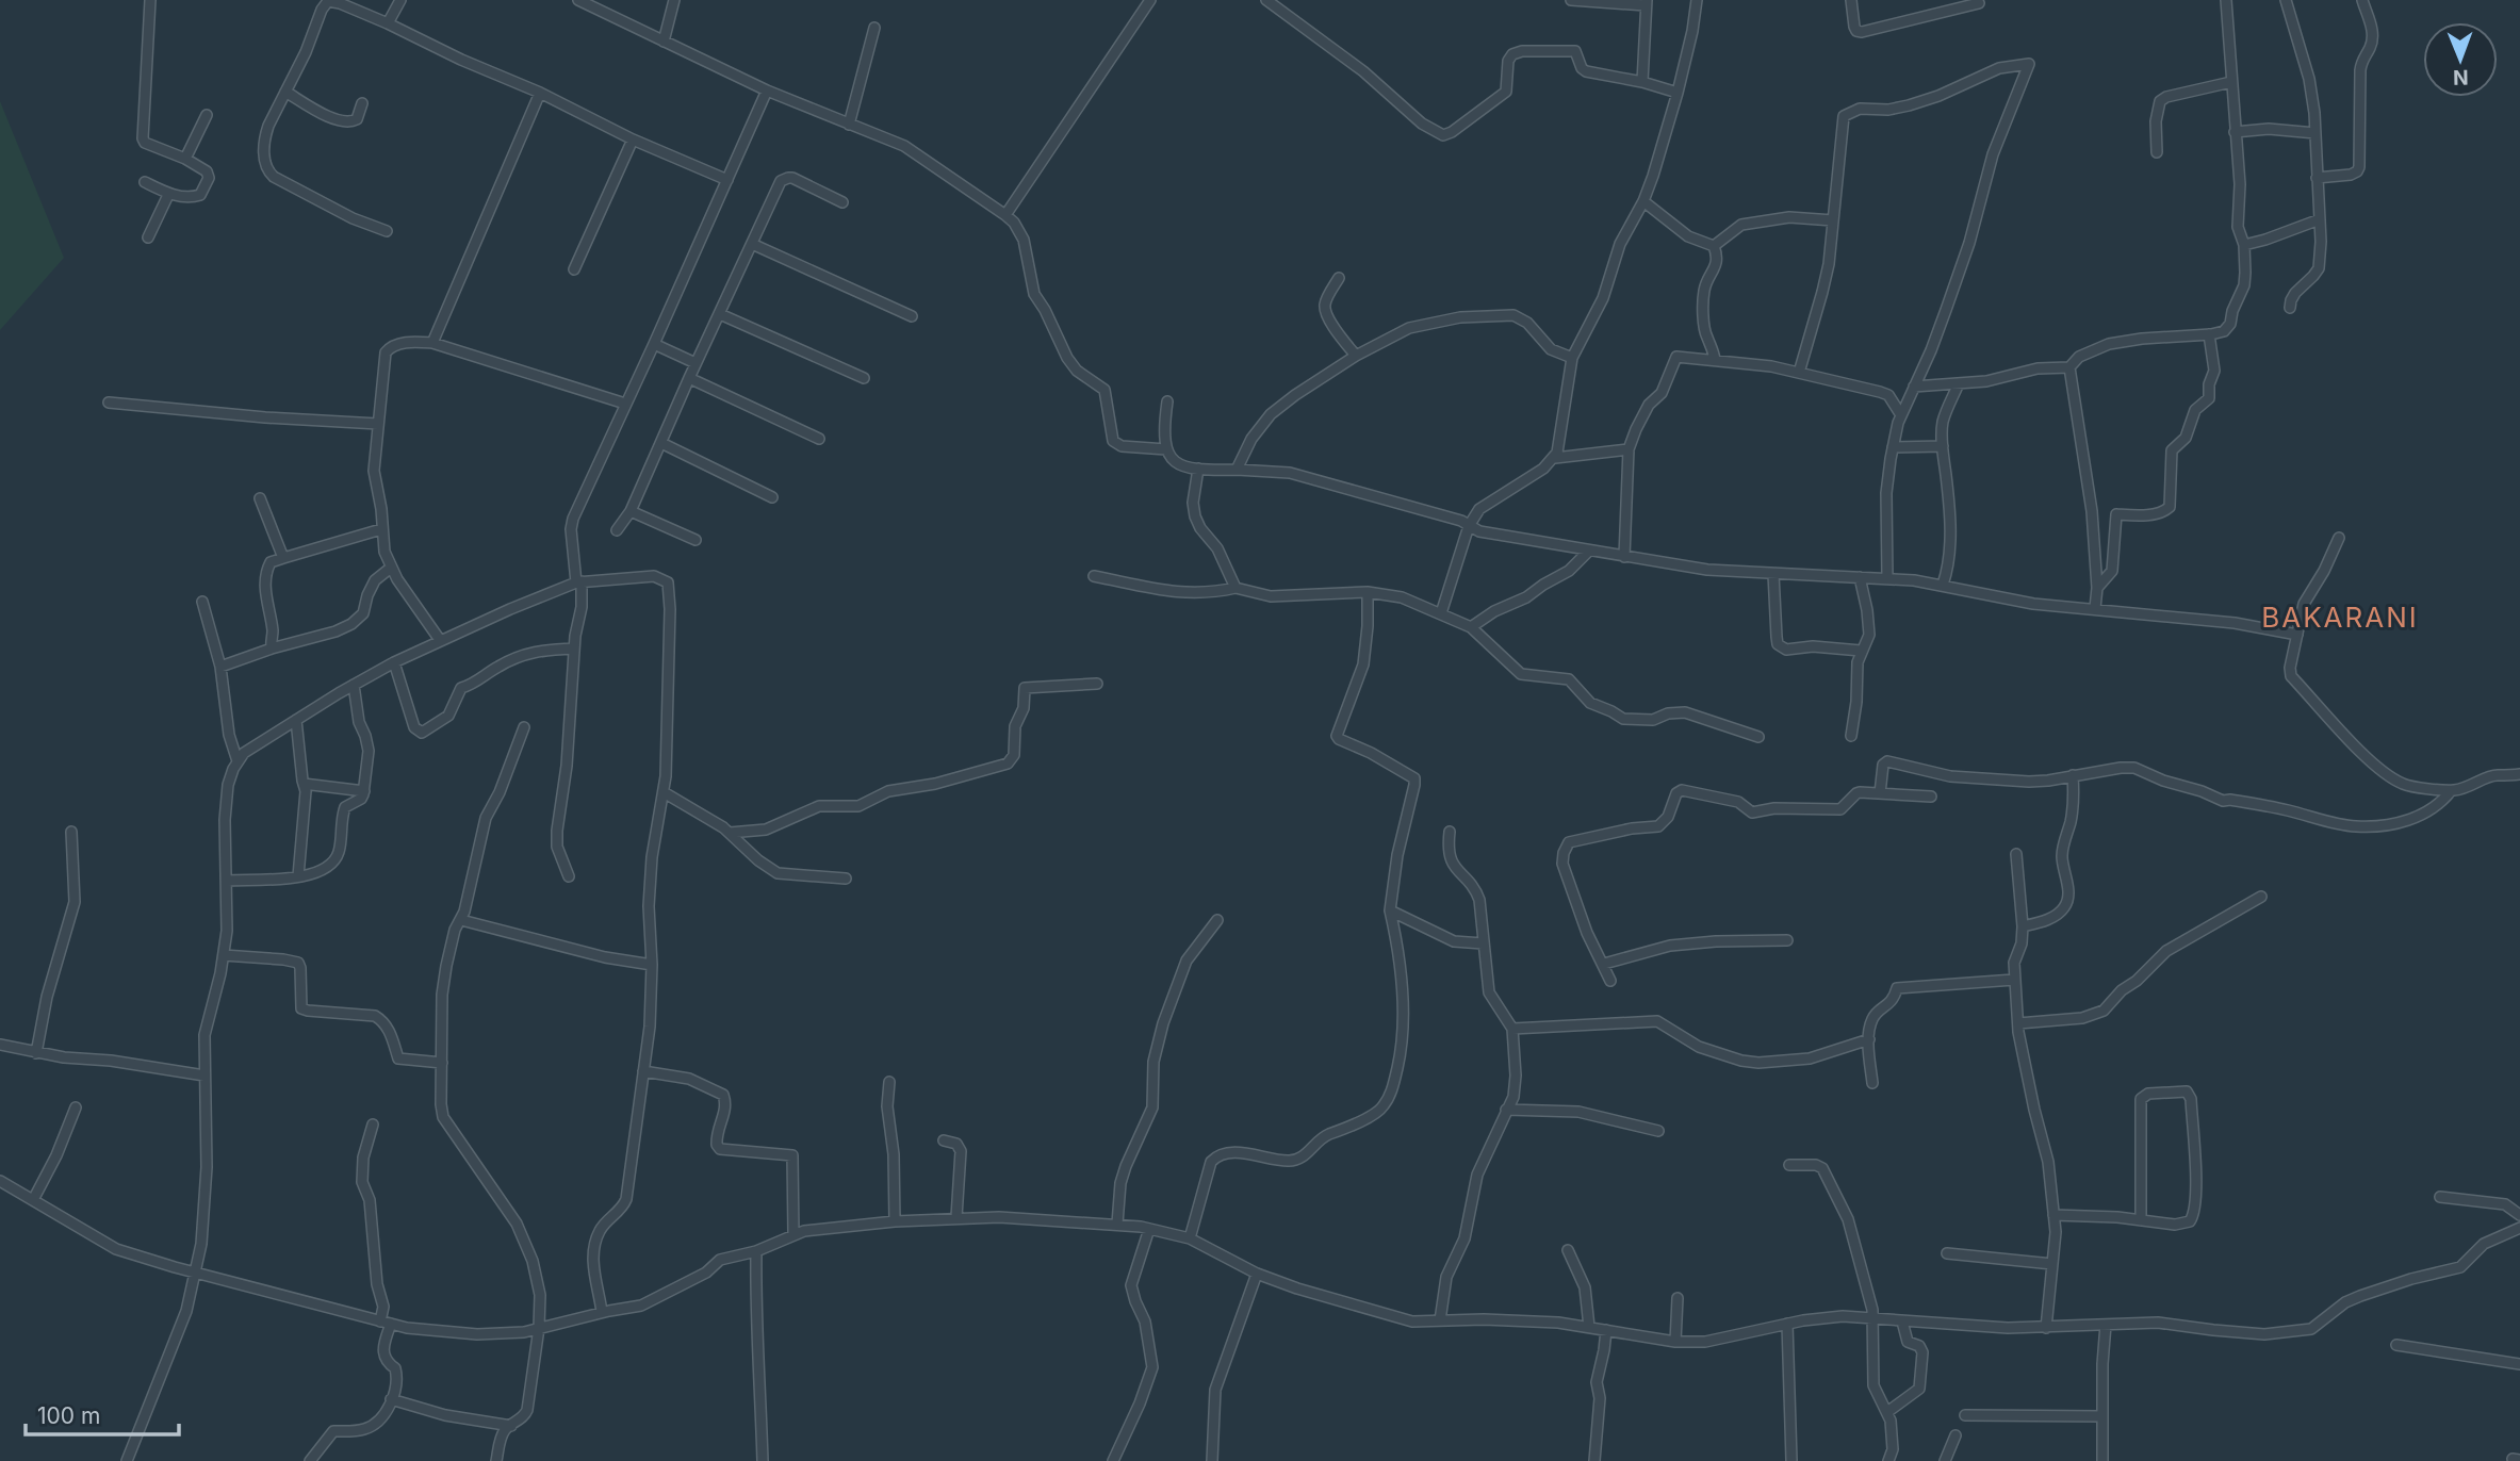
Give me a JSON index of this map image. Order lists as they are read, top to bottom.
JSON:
{
  "districts": ["BAKARANI"],
  "scale_bar": "100 m",
  "north": "bottom"
}
